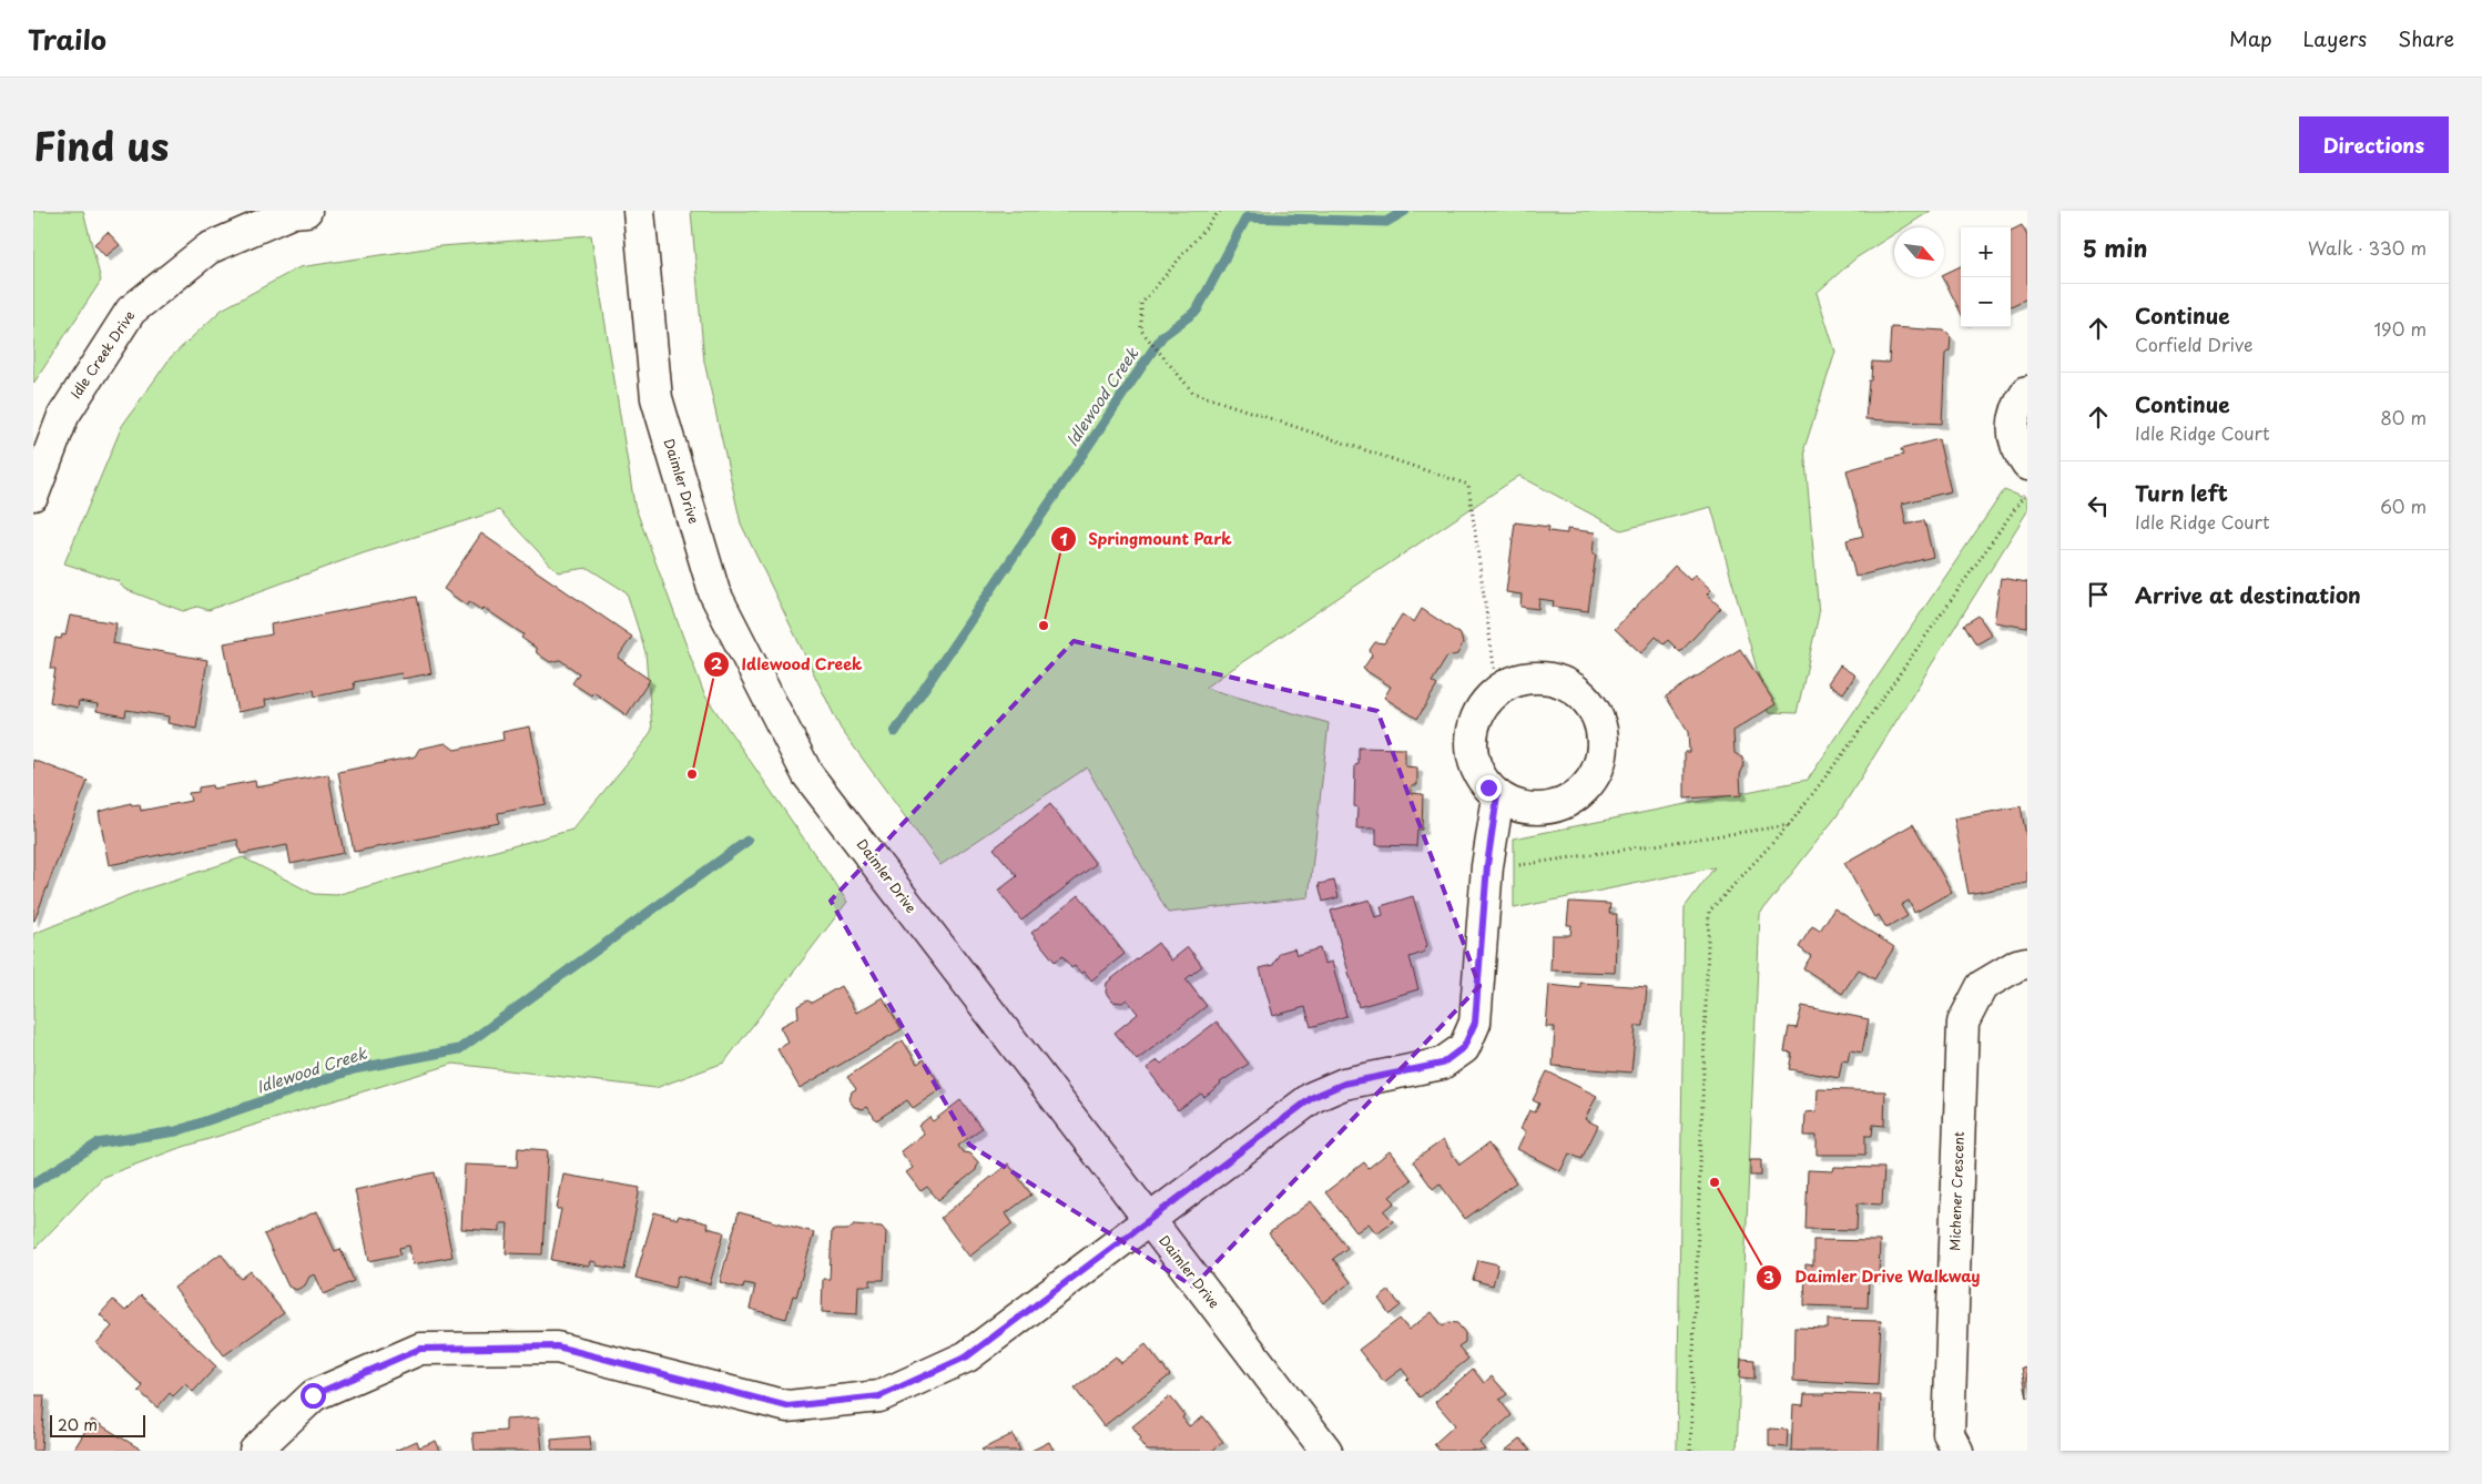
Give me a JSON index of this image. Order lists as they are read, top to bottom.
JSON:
{
  "streets": {
    "street": ["Idle Creek Drive", "Daimler Drive", "Michener Crescent"]
  },
  "water": ["Idlewood Creek"],
  "places": ["Springmount Park", "Idlewood Creek", "Daimler Drive Walkway"],
  "scale_bar": "20 m",
  "north": "bottom right",
  "page": {
    "header": "Trailo",
    "nav": ["Map", "Layers", "Share"],
    "title": "Find us",
    "buttons": "Directions",
    "heading": ["5 min", "Walk · 330 m"],
    "map_buttons": ["+", "−"],
    "list": [
      ["Continue", "Corfield Drive", "190 m"],
      ["Continue", "Idle Ridge Court", "80 m"],
      ["Turn left", "Idle Ridge Court", "60 m"],
      "Arrive at destination"
    ],
    "scale": "20 m"
  }
}
